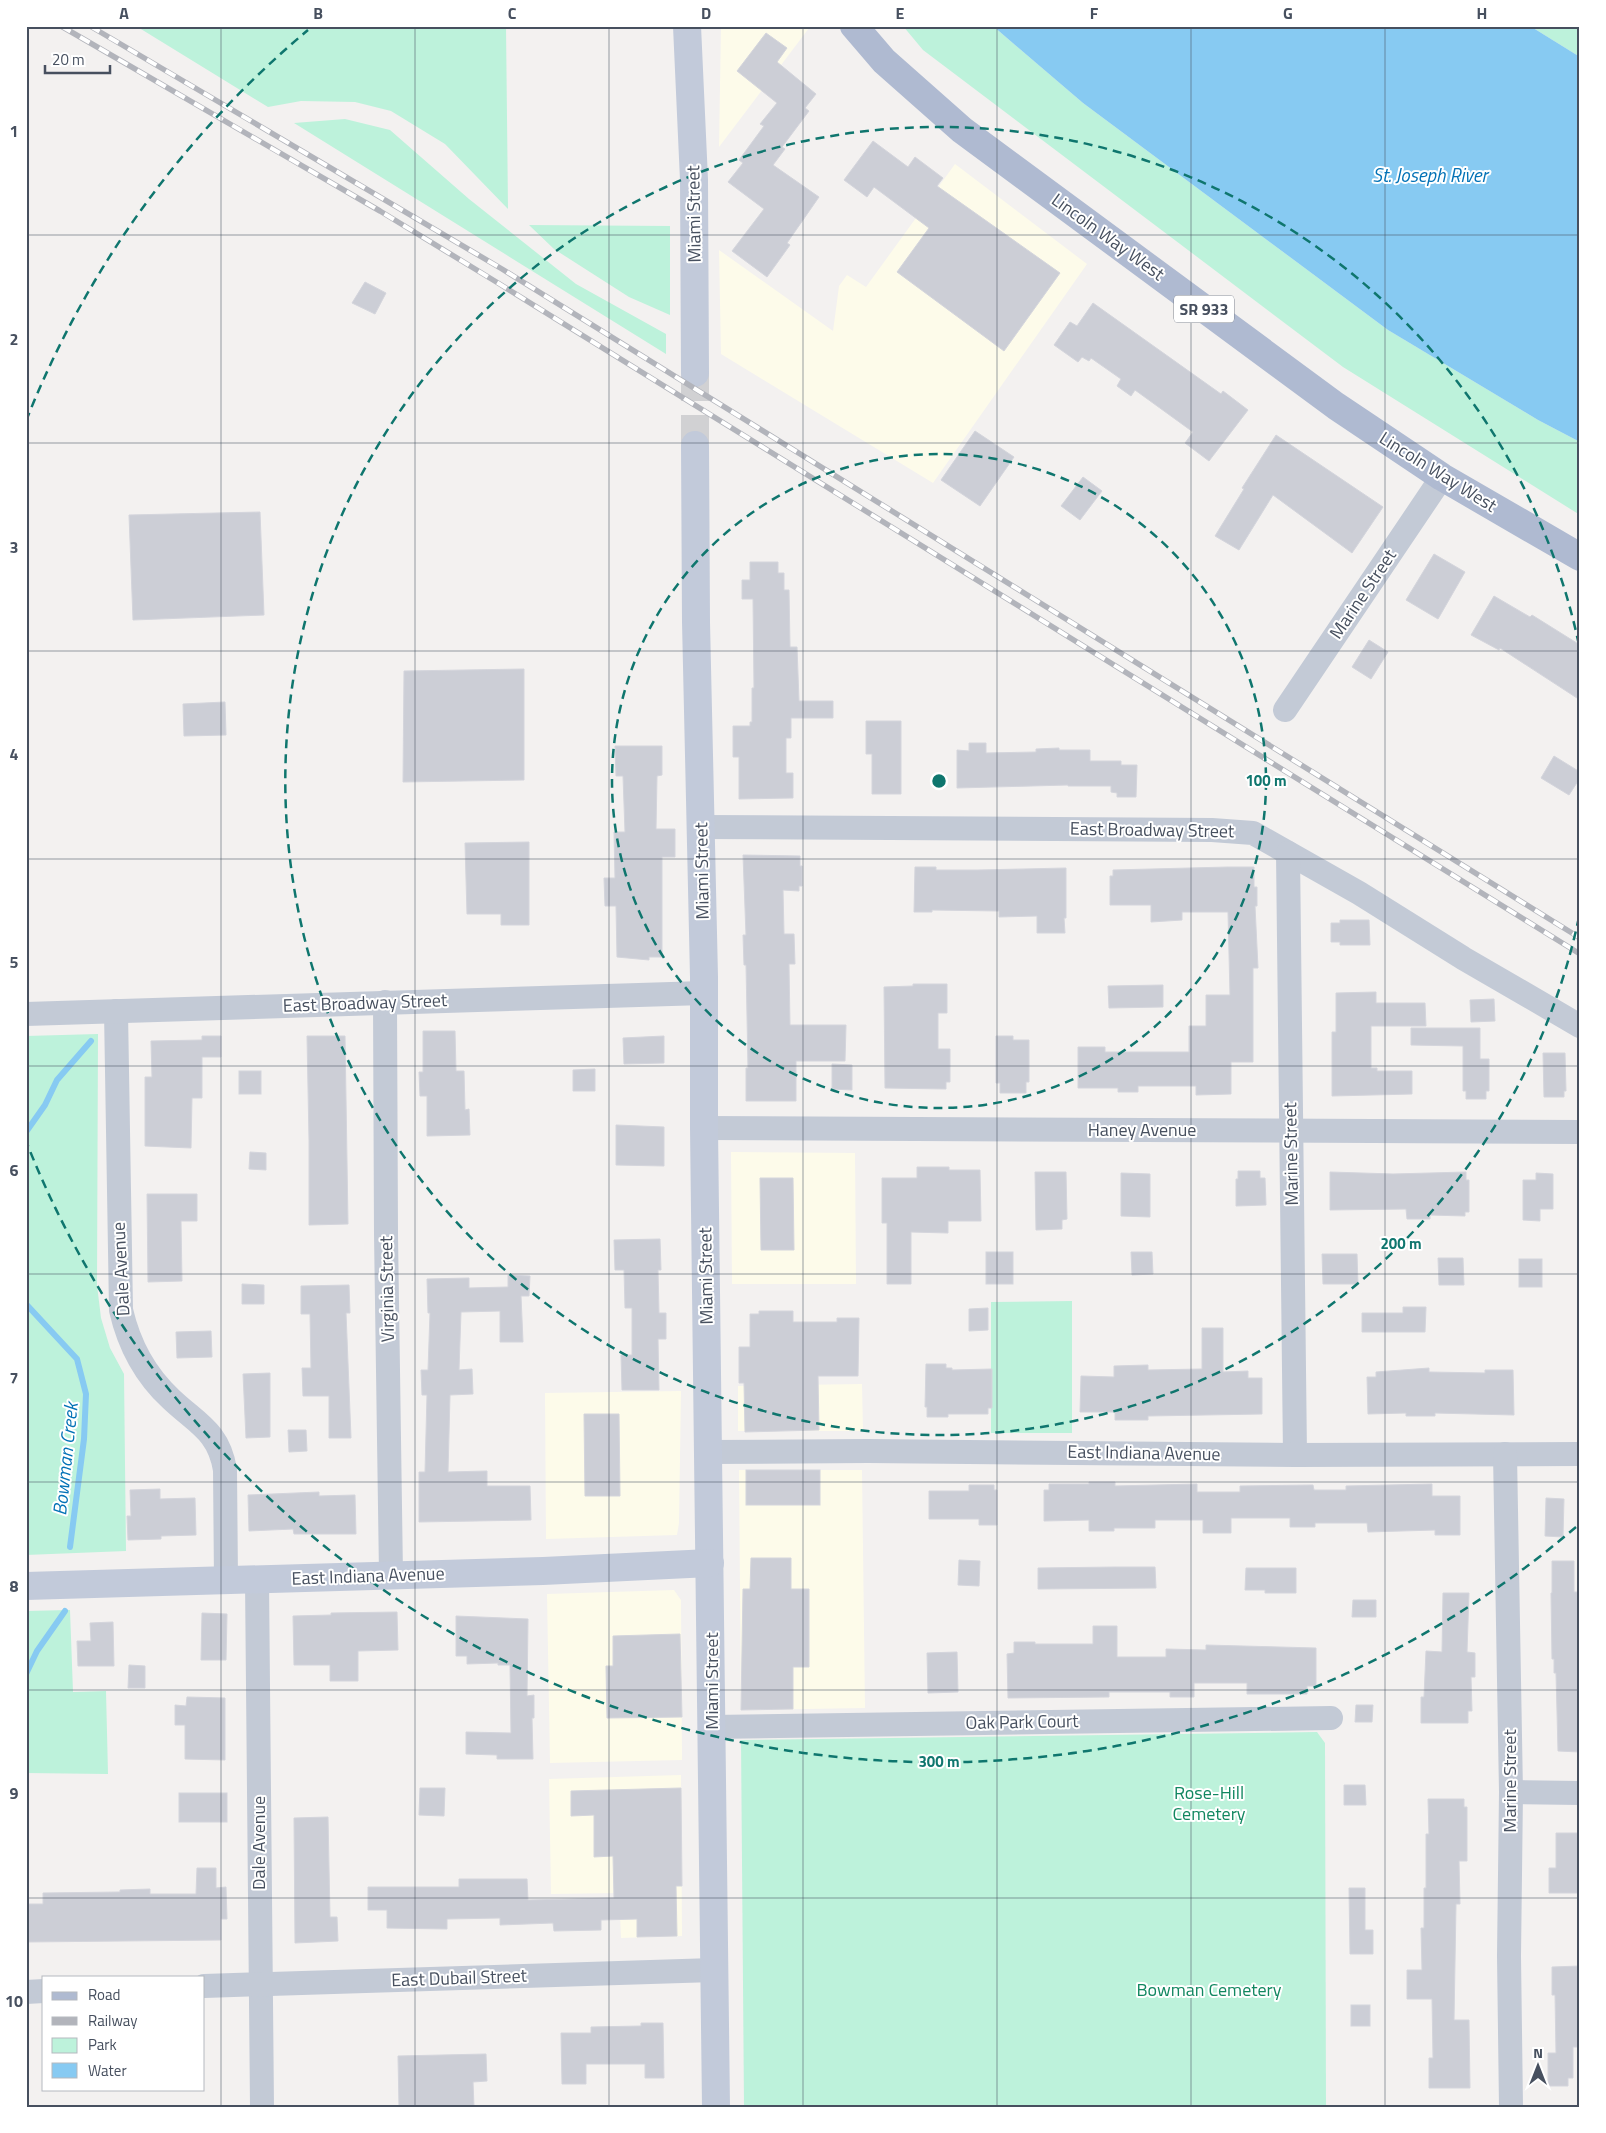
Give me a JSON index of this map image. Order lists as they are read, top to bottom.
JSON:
{
  "streets": {
    "main road": ["Lincoln Way West", "SR 933"],
    "street": [
      "Miami Street",
      "Marine Street",
      "East Broadway Street",
      "Haney Avenue",
      "Dale Avenue",
      "Virginia Street",
      "East Indiana Avenue",
      "Oak Park Court",
      "East Dubail Street"
    ]
  },
  "crossings": [
    ["Miami Street", "East Broadway Street"],
    ["Miami Street", "Haney Avenue"],
    ["Miami Street", "East Indiana Avenue"],
    ["Miami Street", "Oak Park Court"],
    ["Miami Street", "East Dubail Street"],
    ["Lincoln Way West", "Marine Street"],
    ["Marine Street", "East Broadway Street"],
    ["Marine Street", "Haney Avenue"],
    ["Marine Street", "East Indiana Avenue"],
    ["East Broadway Street", "Dale Avenue"],
    ["East Broadway Street", "Virginia Street"],
    ["Dale Avenue", "East Indiana Avenue"],
    ["Dale Avenue", "East Dubail Street"],
    ["Virginia Street", "East Indiana Avenue"]
  ],
  "water": ["St. Joseph River", "Bowman Creek"],
  "parks": ["Rose-Hill Cemetery", "Bowman Cemetery"],
  "legend": [
    "Road",
    "Railway",
    "Park",
    "Water"
  ],
  "scale_bar": "20 m",
  "north": "top",
  "grid": {
    "columns": [
      "A",
      "B",
      "C",
      "D",
      "E",
      "F",
      "G",
      "H"
    ],
    "rows": [
      "1",
      "2",
      "3",
      "4",
      "5",
      "6",
      "7",
      "8",
      "9",
      "10"
    ]
  },
  "rings": ["100 m", "200 m", "300 m"]
}
